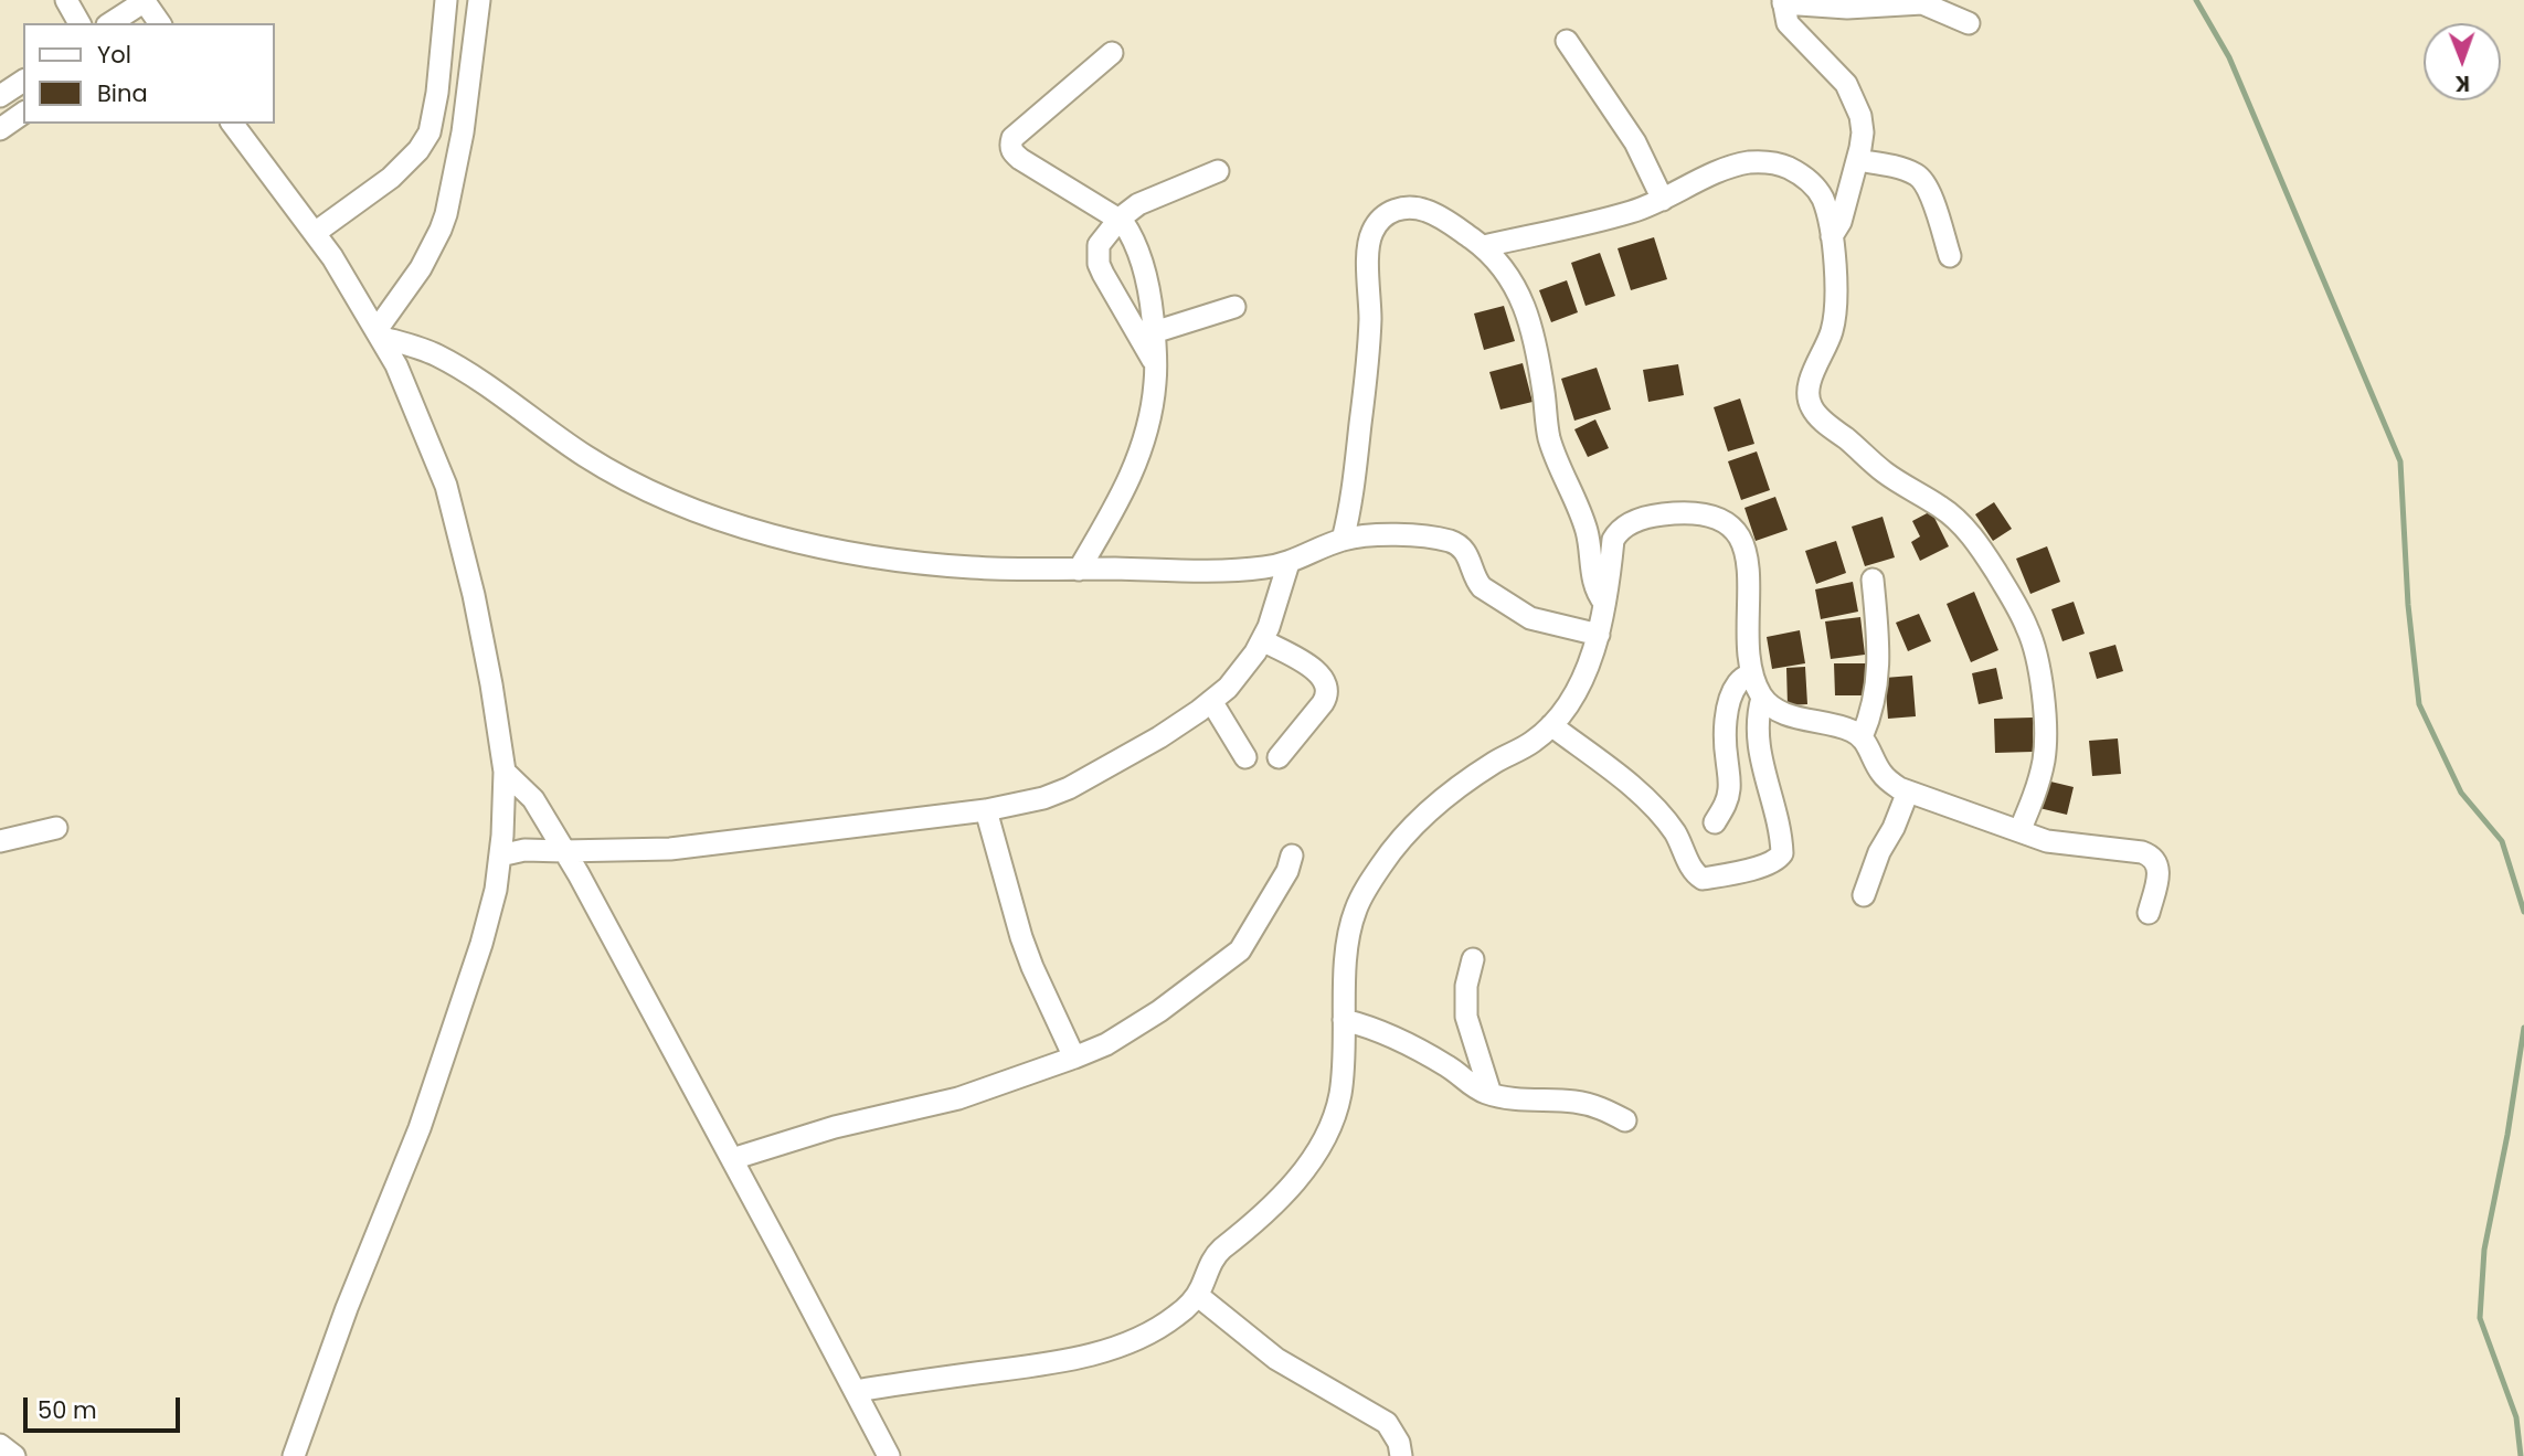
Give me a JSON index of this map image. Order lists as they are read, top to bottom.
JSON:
{
  "legend": ["Yol", "Bina"],
  "scale_bar": "50 m",
  "north": "bottom"
}
